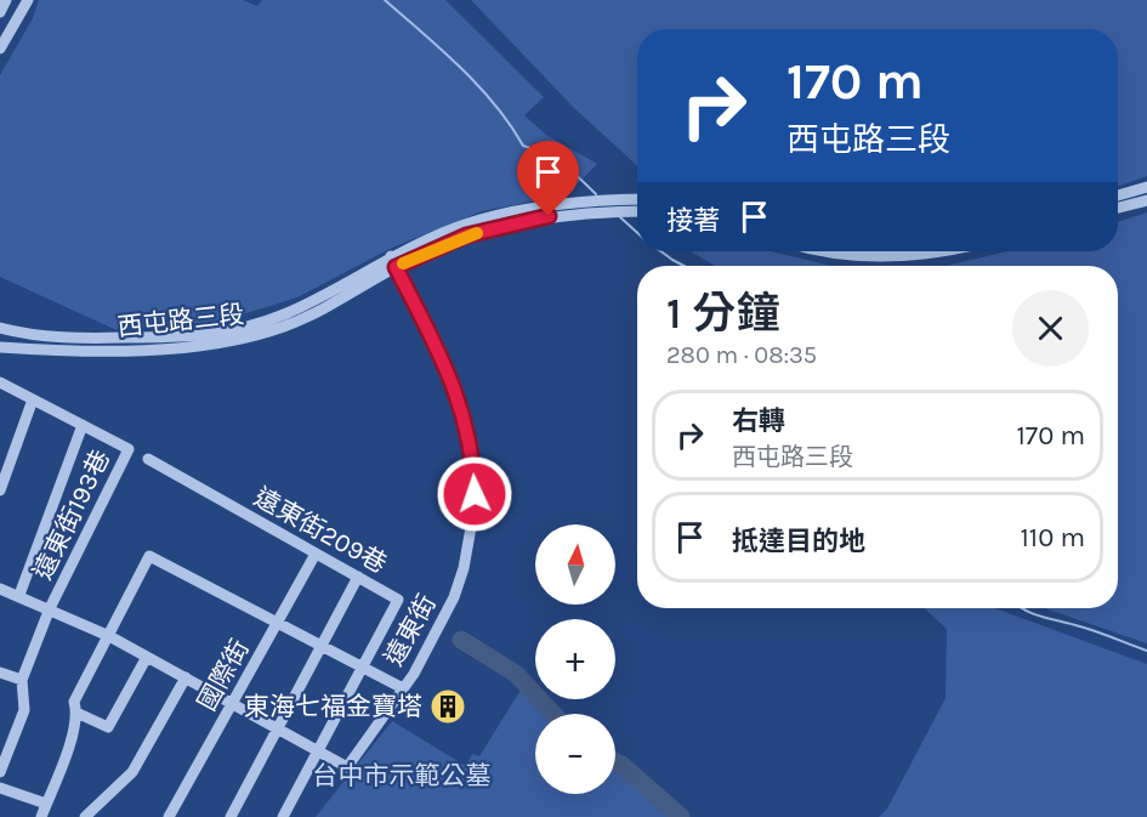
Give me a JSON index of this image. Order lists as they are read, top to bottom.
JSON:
{
  "streets": {
    "street": [
      "西屯路三段",
      "遠東街193巷",
      "遠東街209巷",
      "遠東街",
      "國際街"
    ]
  },
  "crossings": [
    ["西屯路三段", "遠東街"],
    ["遠東街193巷", "遠東街"],
    ["遠東街209巷", "遠東街"],
    ["遠東街209巷", "國際街"],
    ["遠東街", "國際街"]
  ],
  "parks": ["台中市示範公墓"],
  "places": {
    "building": ["東海七福金寶塔"]
  },
  "north": "top",
  "page": {
    "turn": ["170 m", "西屯路三段"],
    "then": "接著",
    "heading": ["1 分鐘", "280 m · 08:35"],
    "list": [
      {
        "name": "右轉",
        "note": "西屯路三段",
        "value": "170 m"
      },
      {
        "name": "抵達目的地",
        "value": "110 m"
      }
    ],
    "map_buttons": ["+", "−"]
  }
}
